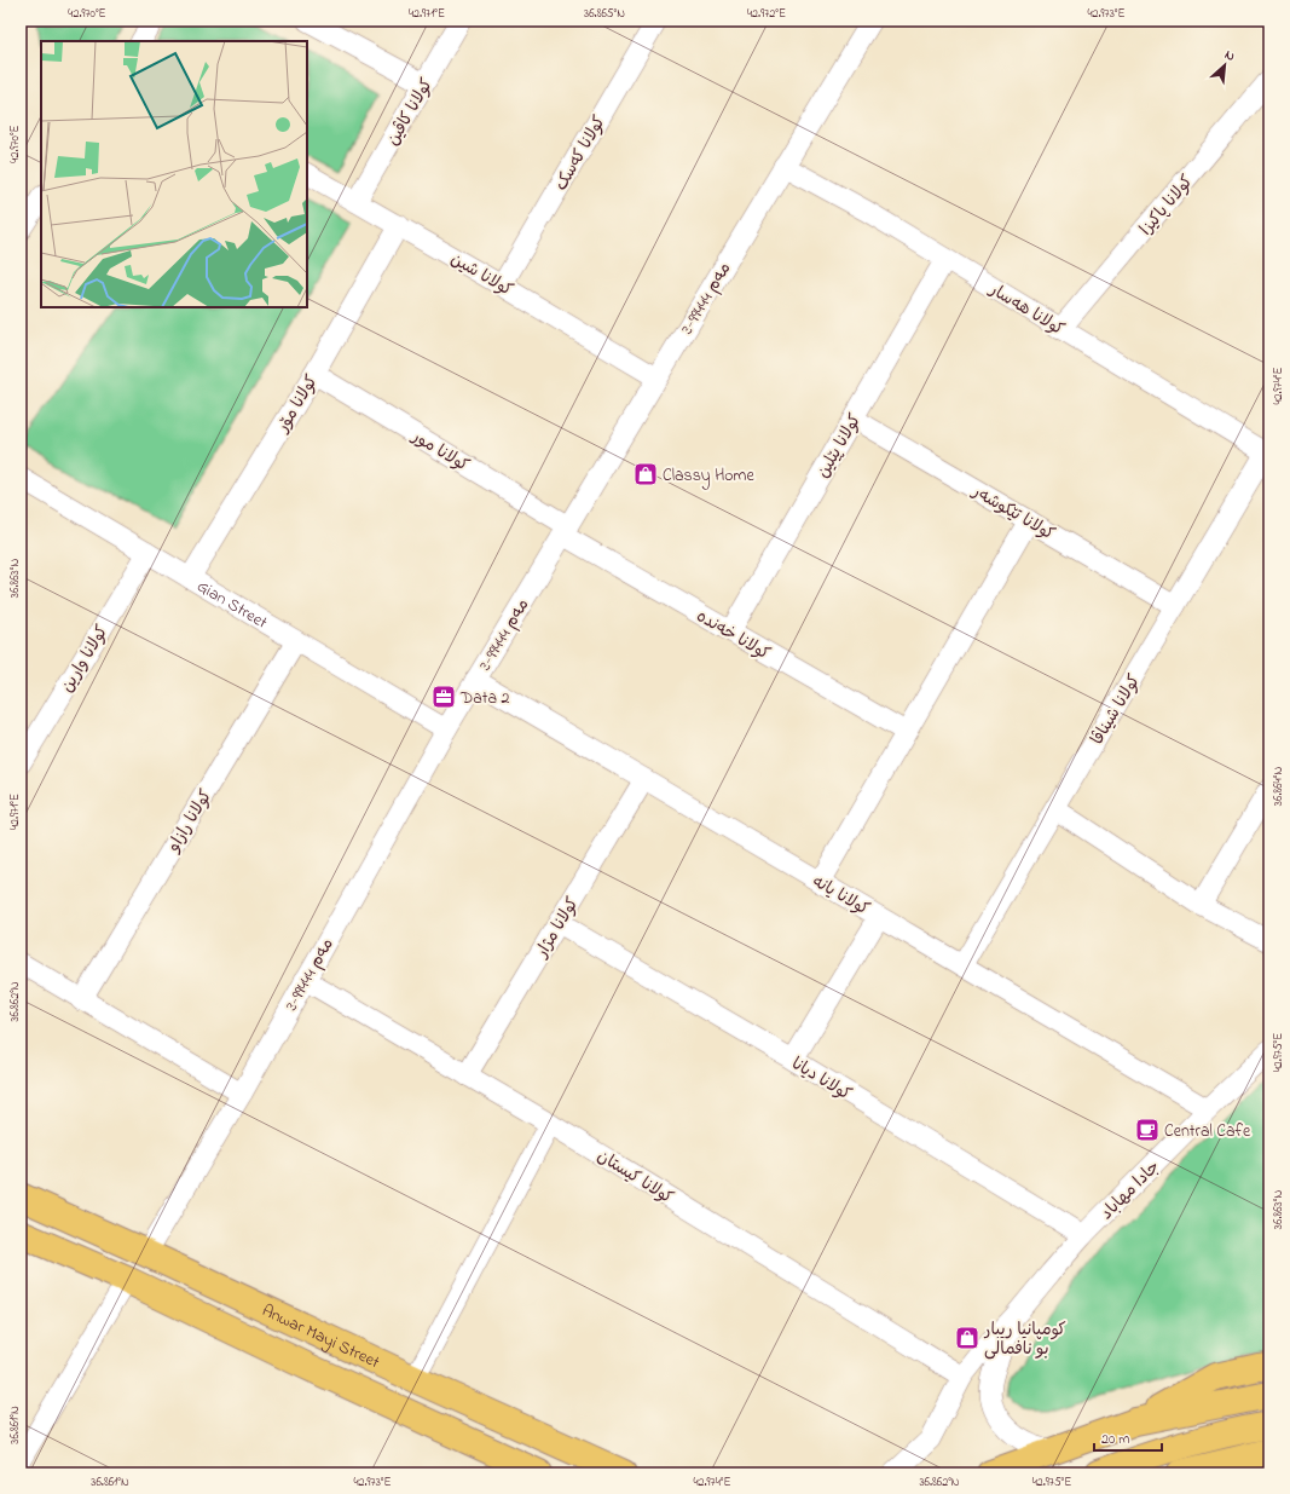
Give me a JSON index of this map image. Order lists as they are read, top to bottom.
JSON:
{
  "streets": {
    "main road": ["Anwar Mayi Street"],
    "street": [
      "کولانا کاڤین",
      "کولانا کەسک",
      "کولانا پاکیزا",
      "کولانا شین",
      "مەم 99444-3",
      "کولانا هه‌سار",
      "کولانا مۆر",
      "کولانا پێلین",
      "کولانا مور",
      "کولانا تێکوشه‌ر",
      "Gian Street",
      "کولانا خه‌نده‌",
      "کولانا وارین",
      "کولانا شیناڤا",
      "کولانا رازاو",
      "کولانا یانه",
      "کولانا مژار",
      "کولانا دیانا",
      "کولانا کیستان",
      "جادا مهاباد"
    ]
  },
  "crossings": [
    ["کولانا کاڤین", "کولانا شین"],
    ["کولانا کەسک", "کولانا شین"],
    ["کولانا پاکیزا", "کولانا هه‌سار"],
    ["کولانا شین", "مەم 99444-3"],
    ["کولانا شین", "کولانا مۆر"],
    ["مەم 99444-3", "کولانا هه‌سار"],
    ["مەم 99444-3", "کولانا مور"],
    ["مەم 99444-3", "Gian Street"],
    ["مەم 99444-3", "کولانا خه‌نده‌"],
    ["مەم 99444-3", "کولانا یانه"],
    ["مەم 99444-3", "کولانا کیستان"],
    ["مەم 99444-3", "Anwar Mayi Street"],
    ["کولانا هه‌سار", "کولانا پێلین"],
    ["کولانا هه‌سار", "کولانا شیناڤا"],
    ["کولانا مۆر", "کولانا مور"],
    ["کولانا مۆر", "Gian Street"],
    ["کولانا پێلین", "کولانا تێکوشه‌ر"],
    ["کولانا پێلین", "کولانا خه‌نده‌"],
    ["کولانا مور", "کولانا خه‌نده‌"],
    ["کولانا تێکوشه‌ر", "کولانا شیناڤا"],
    ["Gian Street", "کولانا وارین"],
    ["Gian Street", "کولانا رازاو"],
    ["کولانا شیناڤا", "کولانا یانه"],
    ["کولانا یانه", "کولانا مژار"],
    ["کولانا یانه", "جادا مهاباد"],
    ["کولانا مژار", "کولانا دیانا"],
    ["کولانا مژار", "کولانا کیستان"],
    ["کولانا دیانا", "جادا مهاباد"]
  ],
  "places": {
    "shop": ["Classy Home", "كومپانيا ريبار بو نافمالى"],
    "office": ["Data 2"],
    "cafe": ["Central Cafe"]
  },
  "scale_bar": "20 m",
  "north": "top right",
  "coordinates": [
    "42.970°E",
    "42.971°E",
    "36.865°N",
    "42.972°E",
    "42.973°E",
    "42.974°E",
    "36.863°N",
    "36.864°N",
    "36.862°N",
    "42.975°E",
    "36.861°N"
  ]
}
